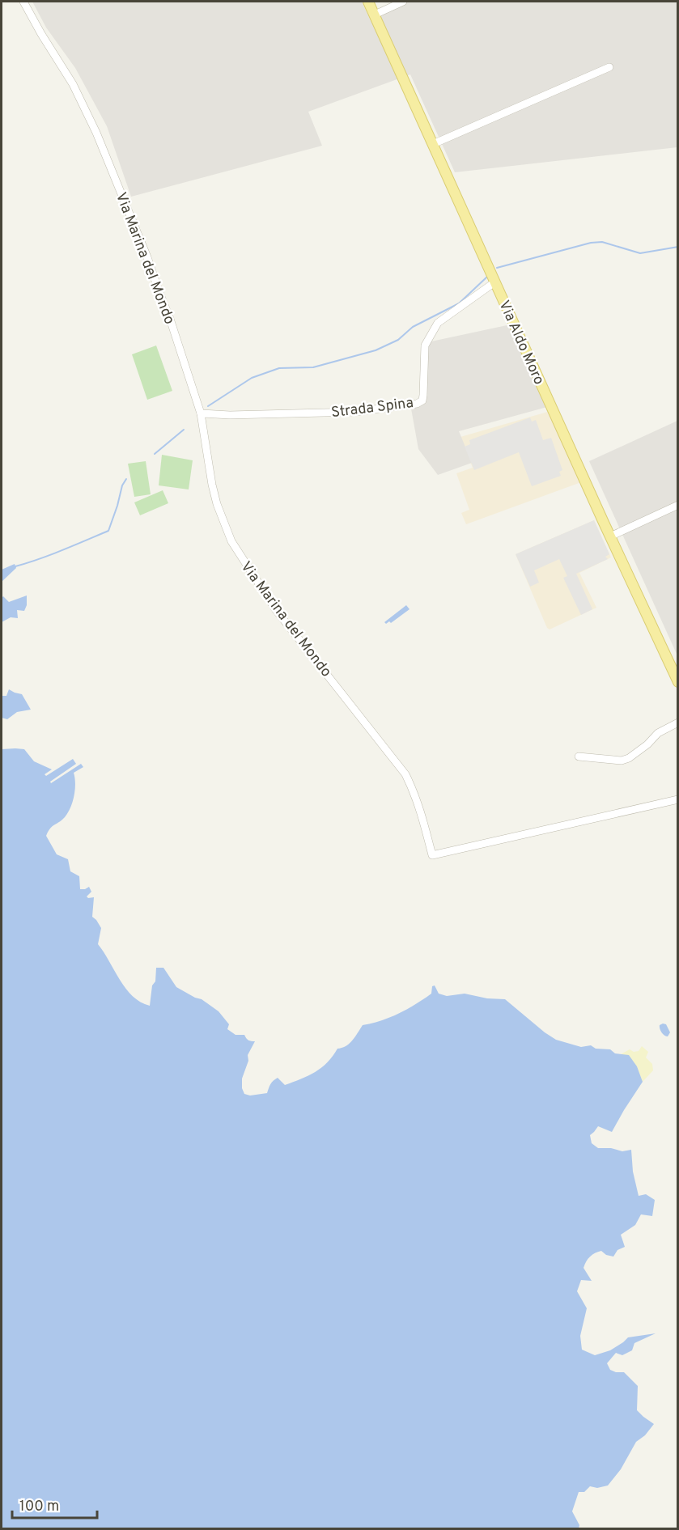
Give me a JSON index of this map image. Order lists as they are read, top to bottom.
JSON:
{
  "streets": {
    "main road": ["Via Aldo Moro"],
    "street": ["Via Marina del Mondo", "Strada Spina"]
  },
  "crossings": [
    ["Via Marina del Mondo", "Strada Spina"],
    ["Via Aldo Moro", "Strada Spina"]
  ],
  "scale_bar": "100 m"
}
